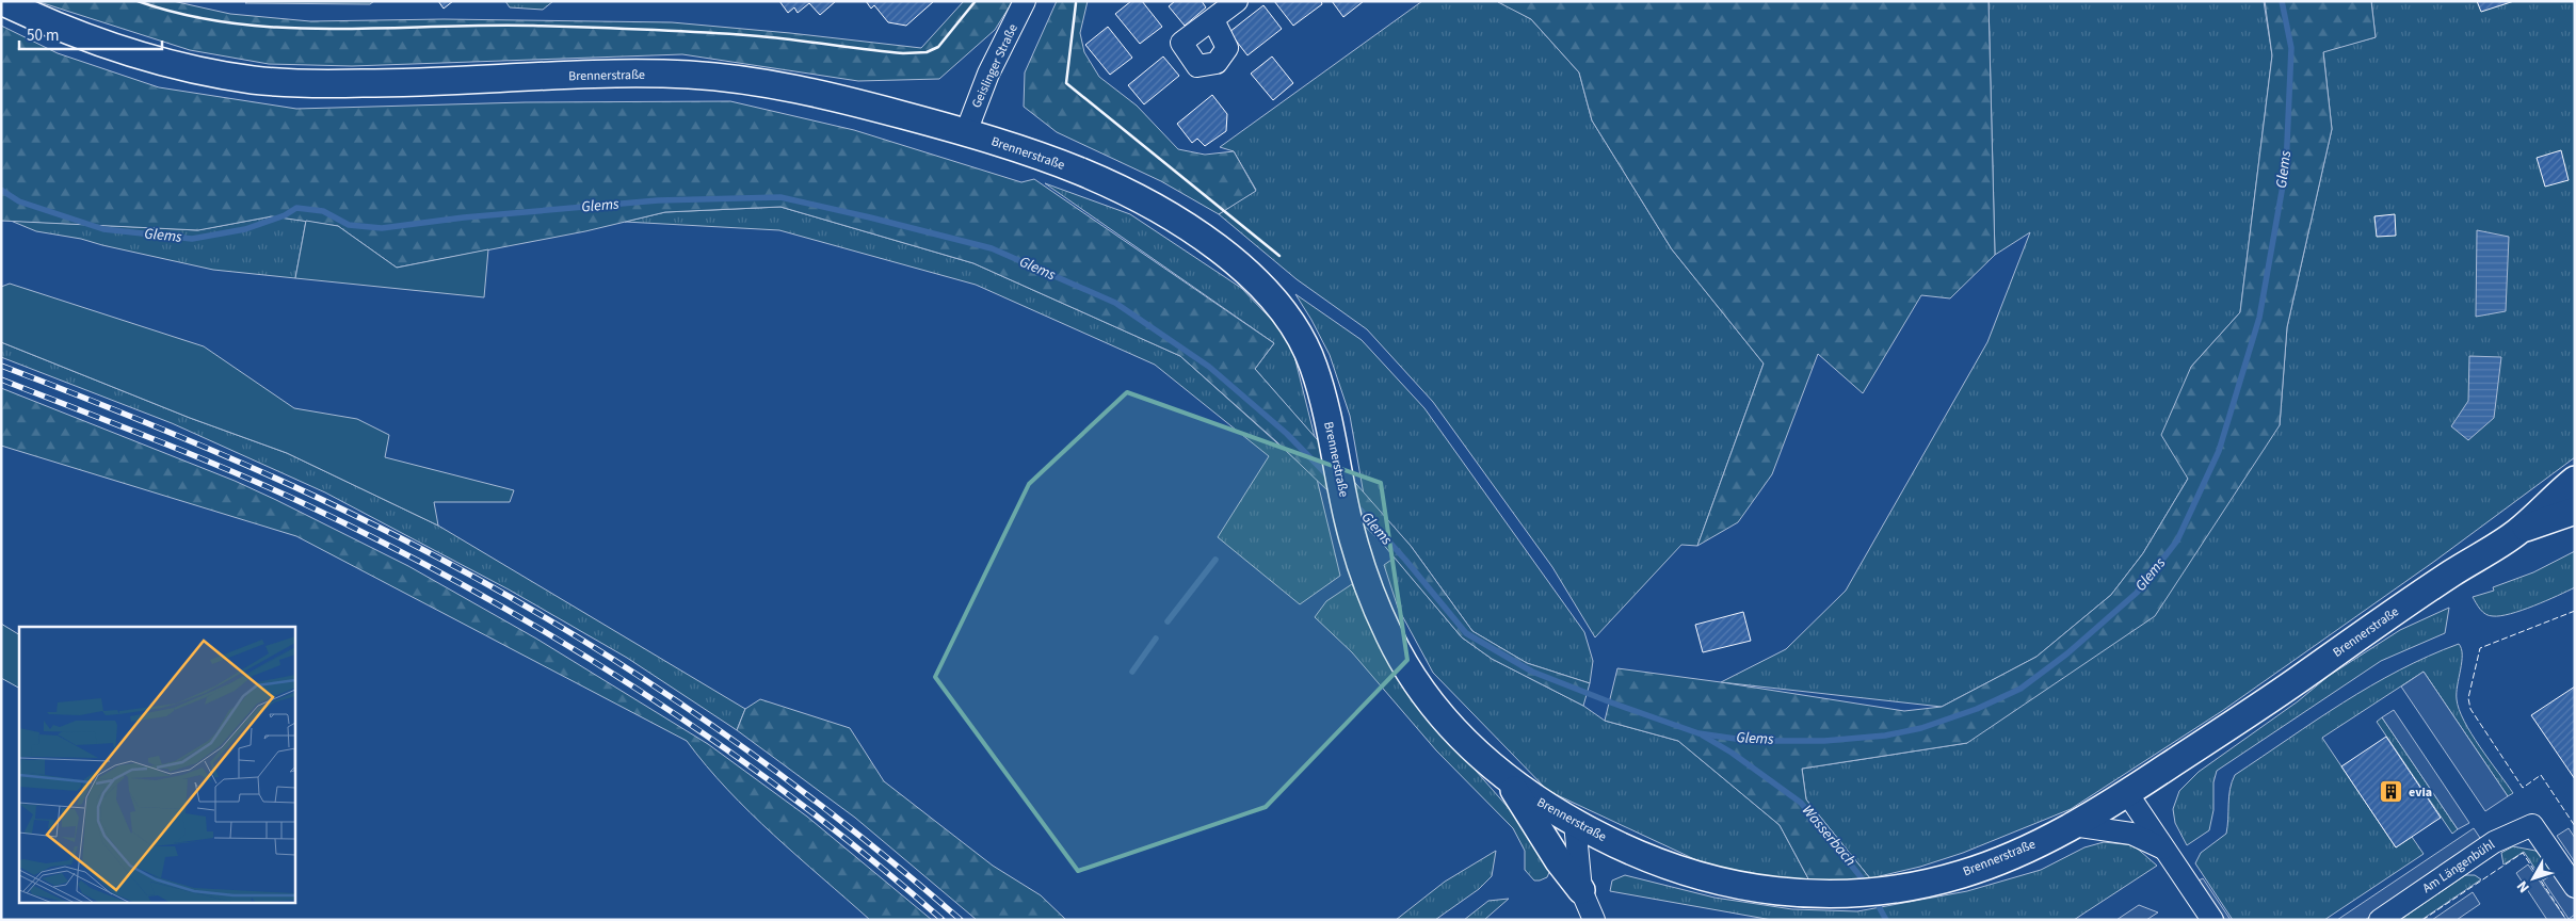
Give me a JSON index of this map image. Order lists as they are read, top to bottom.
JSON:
{
  "streets": {
    "main road": ["Brennerstraße"],
    "street": ["Geislinger Straße", "Am Längenbühl"]
  },
  "crossings": [
    ["Geislinger Straße", "Brennerstraße"]
  ],
  "water": ["Glems", "Wasserbach"],
  "places": {
    "building": ["evia"]
  },
  "scale_bar": "50 m",
  "north": "bottom left"
}
